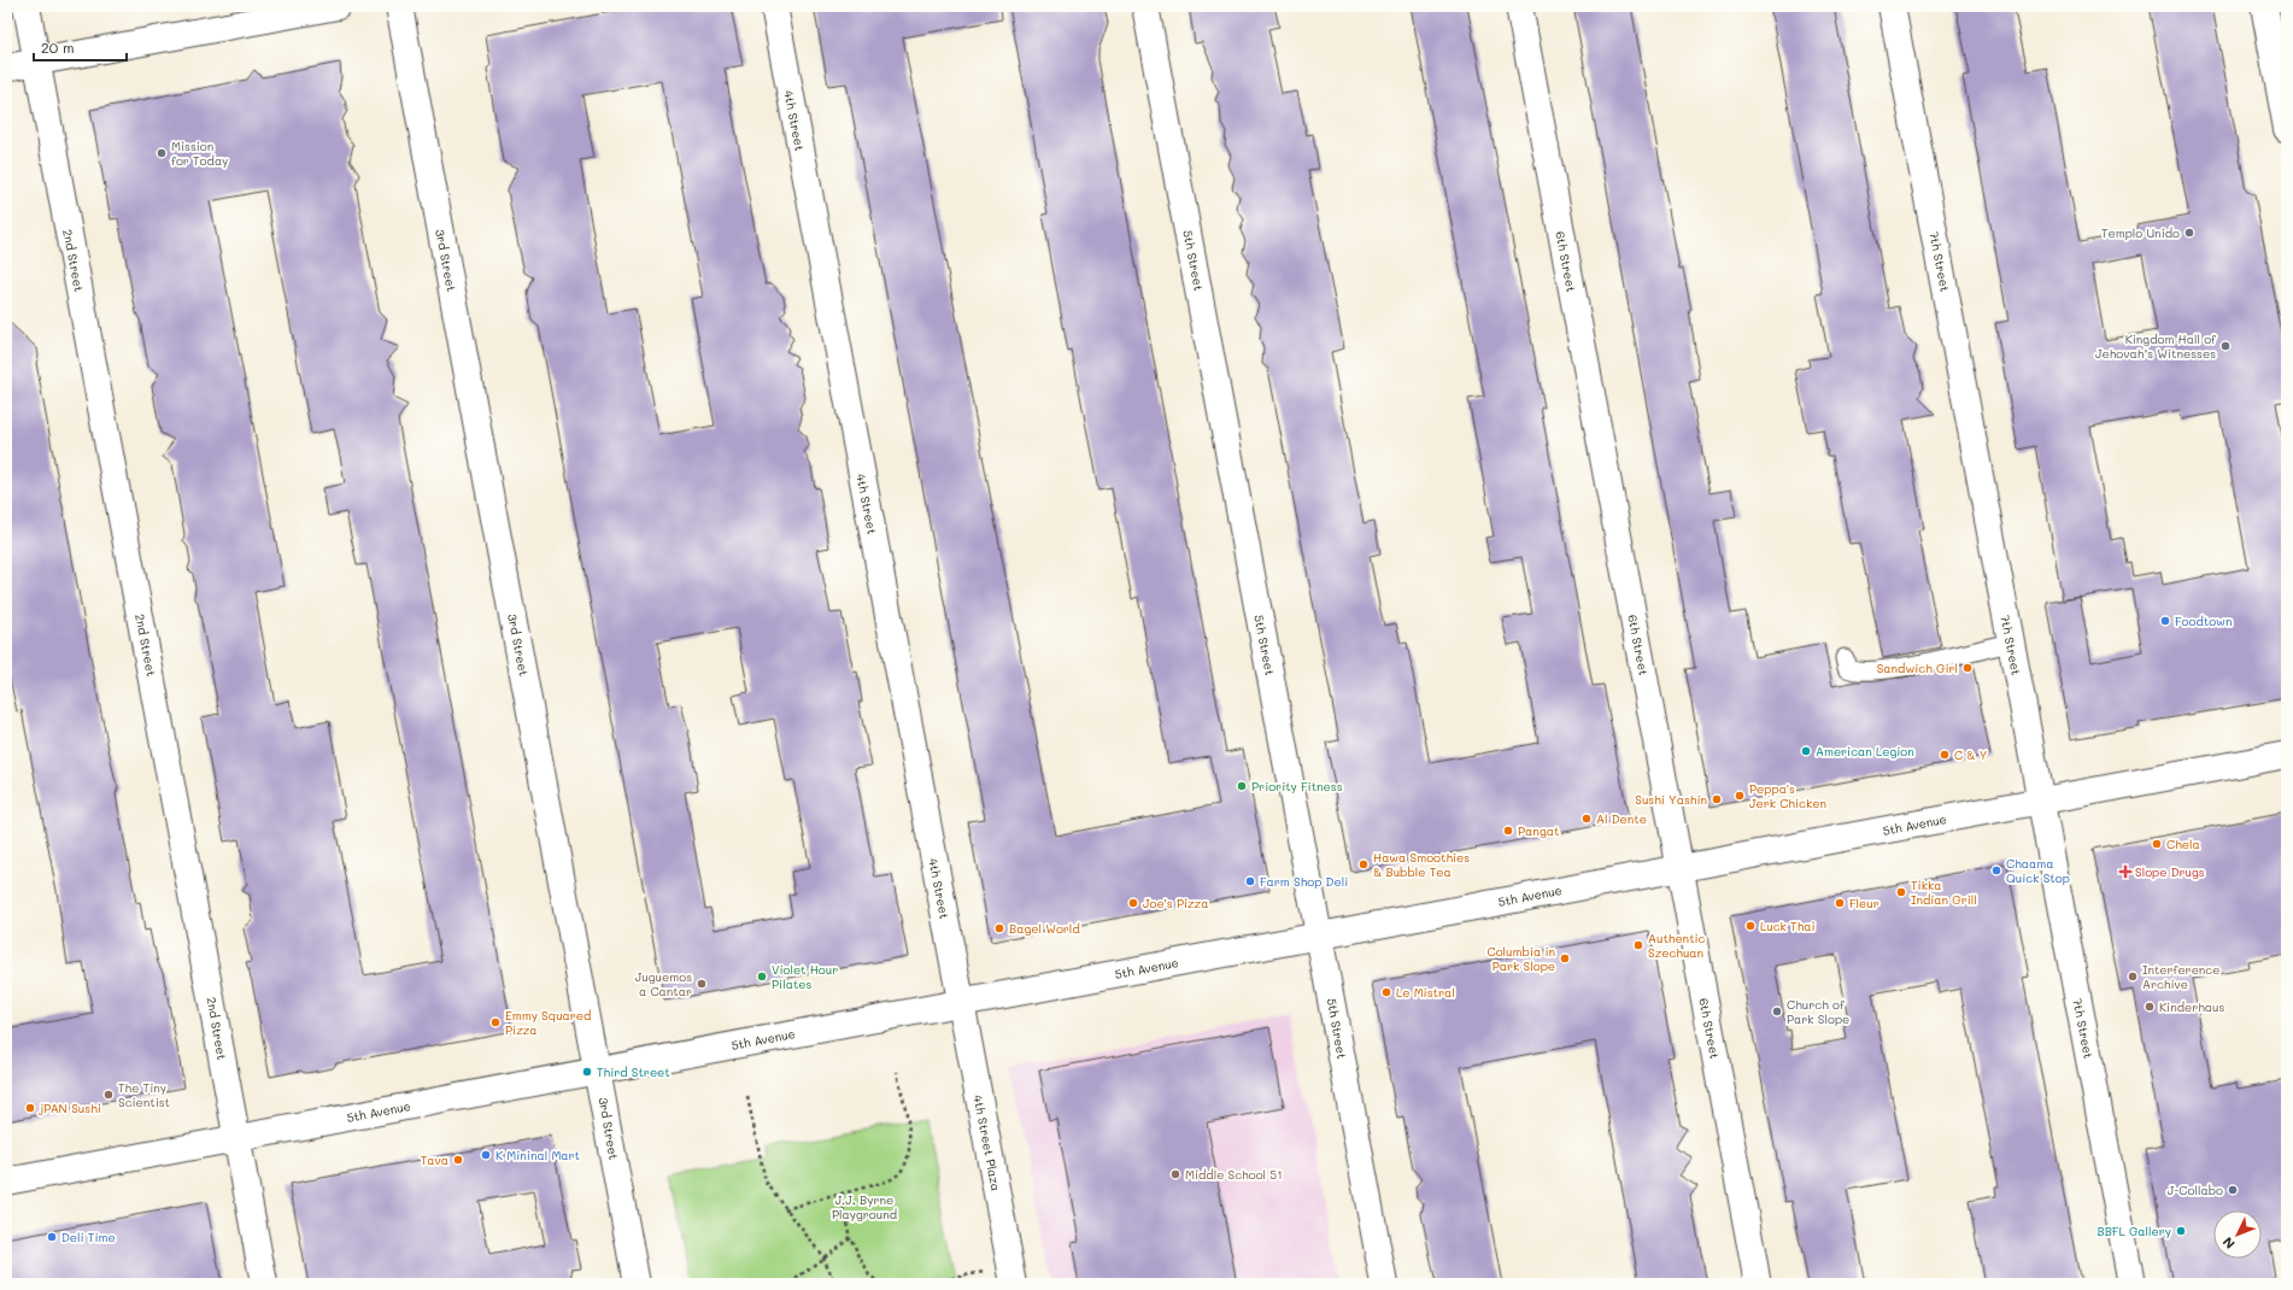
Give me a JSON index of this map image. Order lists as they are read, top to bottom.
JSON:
{
  "streets": {
    "street": [
      "4th Street",
      "2nd Street",
      "3rd Street",
      "5th Street",
      "6th Street",
      "7th Street",
      "5th Avenue",
      "4th Street Plaza"
    ]
  },
  "crossings": [
    ["4th Street", "5th Avenue"],
    ["4th Street", "4th Street Plaza"],
    ["2nd Street", "5th Avenue"],
    ["3rd Street", "5th Avenue"],
    ["5th Street", "5th Avenue"],
    ["6th Street", "5th Avenue"],
    ["7th Street", "5th Avenue"],
    ["5th Avenue", "4th Street Plaza"]
  ],
  "parks": ["J.J. Byrne Playground"],
  "places": {
    "other": [
      "Mission for Today",
      "Templo Unido",
      "Kingdom Hall of Jehovah’s Witnesses",
      "Foodtown",
      "Sandwich Girl",
      "American Legion",
      "C & Y",
      "Priority Fitness",
      "Peppa's Jerk Chicken",
      "Sushi Yashin",
      "Al Dente",
      "Pangat",
      "Chela",
      "Hawa Smoothies & Bubble Tea",
      "Chaama Quick Stop",
      "Farm Shop Deli",
      "Tikka Indian Grill",
      "Joe's Pizza",
      "Fleur",
      "Luck Thai",
      "Bagel World",
      "Authentic Szechuan",
      "Columbia in Park Slope",
      "Violet Hour Pilates",
      "Interference Archive",
      "Juguemos a Cantar",
      "Le Mistral",
      "Kinderhaus",
      "Church of Park Slope",
      "Emmy Squared Pizza",
      "Third Street",
      "The Tiny Scientist",
      "jPAN Sushi",
      "K Mininal Mart",
      "Tava",
      "Middle School 51",
      "J-Collabo",
      "BBFL Gallery",
      "Deli Time"
    ],
    "health": ["Slope Drugs"]
  },
  "scale_bar": "20 m",
  "north": "bottom left"
}
